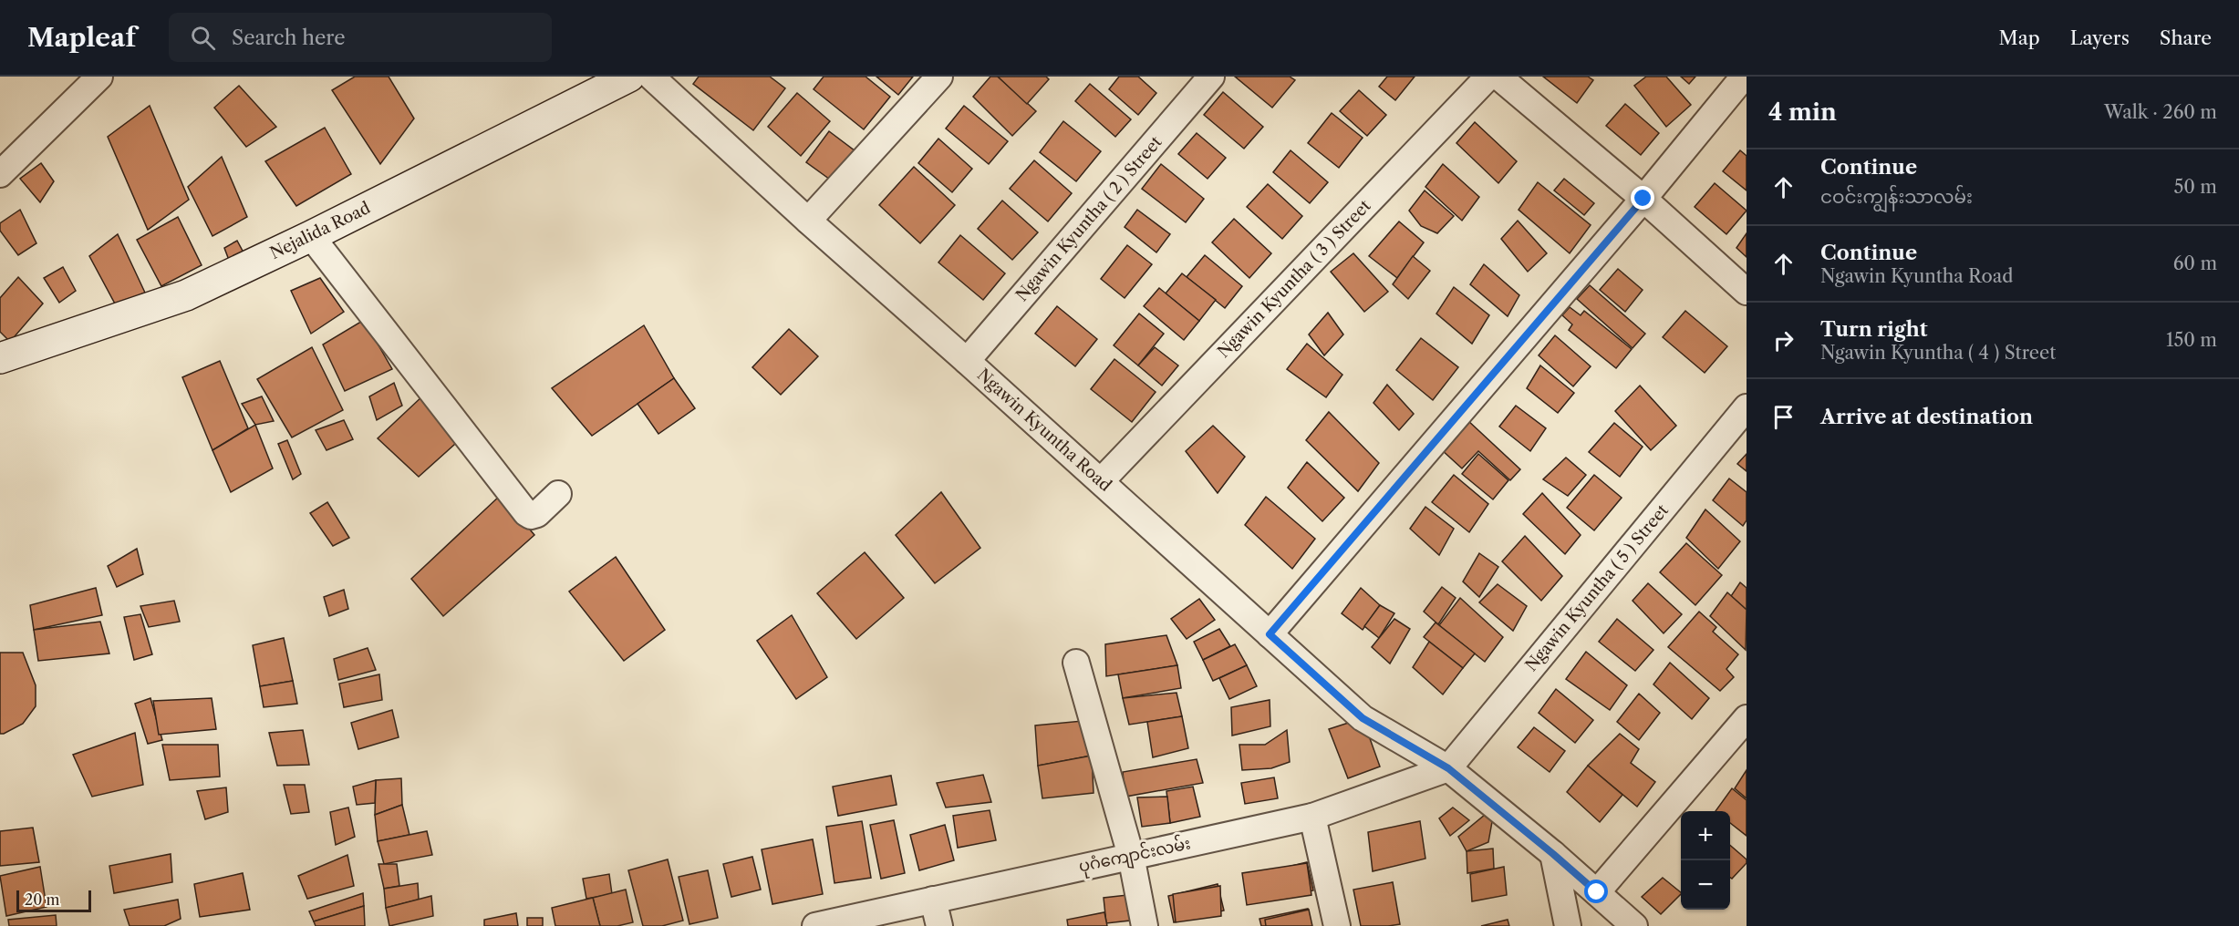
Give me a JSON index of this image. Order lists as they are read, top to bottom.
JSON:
{
  "streets": {
    "main road": ["Nejalida Road"],
    "street": [
      "Ngawin Kyuntha ( 2 ) Street",
      "Ngawin Kyuntha ( 3 ) Street",
      "Ngawin Kyuntha Road",
      "Ngawin Kyuntha ( 5 ) Street",
      "ပုဂံကျောင်းလမ်း"
    ]
  },
  "crossings": [
    ["Ngawin Kyuntha ( 2 ) Street", "Ngawin Kyuntha Road"],
    ["Ngawin Kyuntha ( 3 ) Street", "Ngawin Kyuntha Road"],
    ["Ngawin Kyuntha Road", "Ngawin Kyuntha ( 5 ) Street"],
    ["Ngawin Kyuntha Road", "ပုဂံကျောင်းလမ်း"],
    ["Ngawin Kyuntha ( 5 ) Street", "ပုဂံကျောင်းလမ်း"]
  ],
  "scale_bar": "20 m",
  "page": {
    "header": "Mapleaf",
    "search": "Search here",
    "nav": ["Map", "Layers", "Share"],
    "heading": ["4 min", "Walk · 260 m"],
    "list": [
      ["Continue", "ငဝင်းကျွန်းသာလမ်း", "50 m"],
      ["Continue", "Ngawin Kyuntha Road", "60 m"],
      ["Turn right", "Ngawin Kyuntha ( 4 ) Street", "150 m"],
      "Arrive at destination"
    ],
    "map_buttons": ["+", "−"],
    "scale": "20 m"
  }
}
